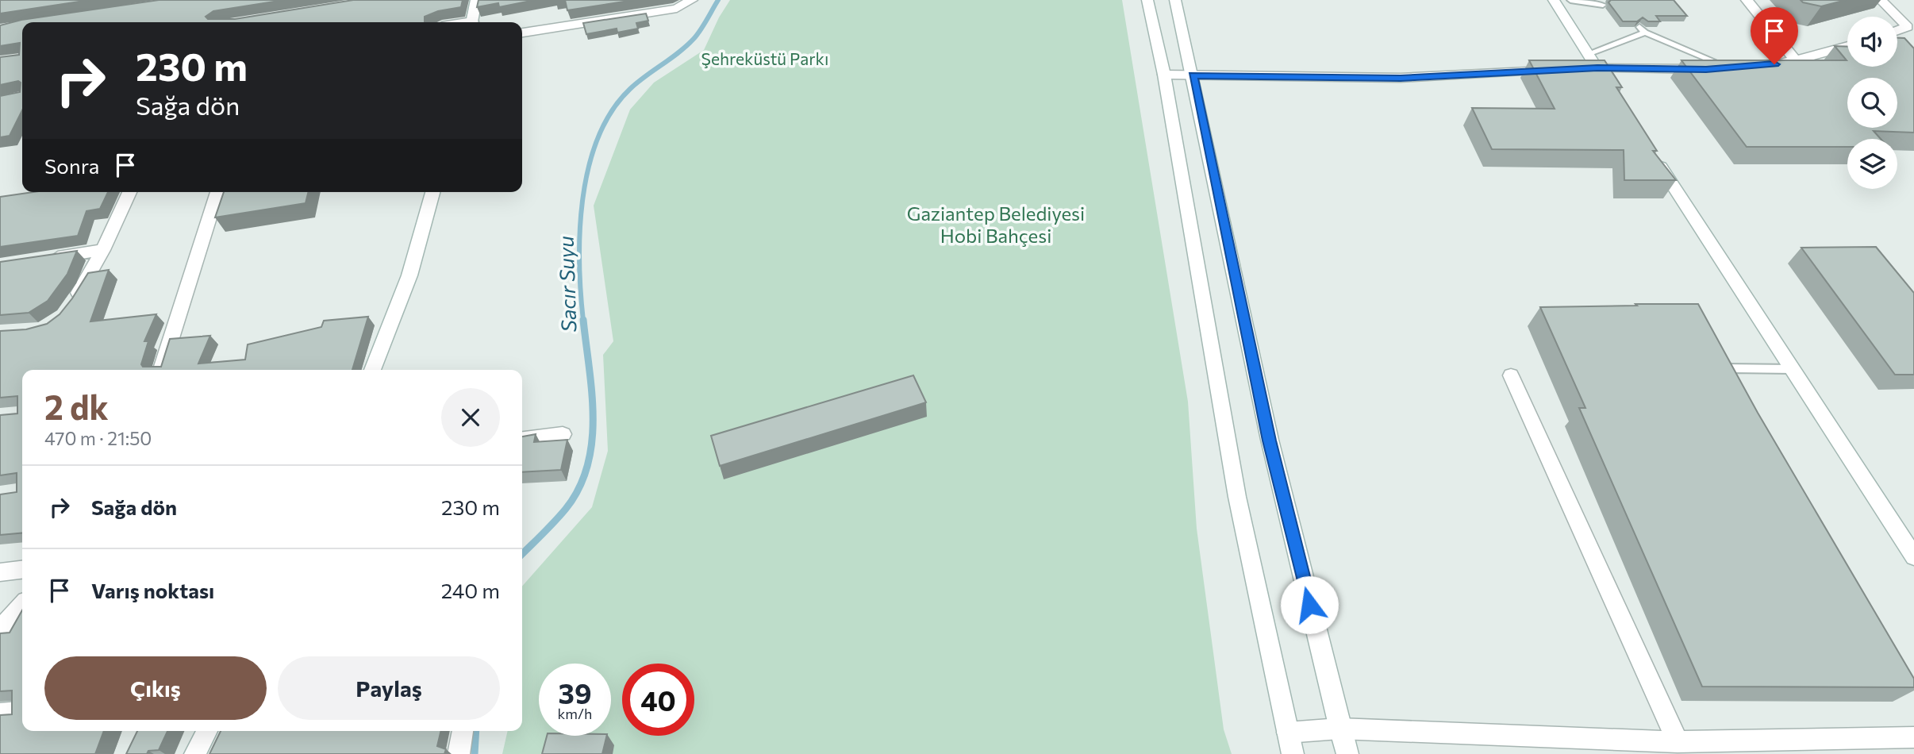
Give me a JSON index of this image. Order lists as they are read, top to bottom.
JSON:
{
  "water": ["Sacır Suyu"],
  "parks": ["Şehreküstü Parkı", "Gaziantep Belediyesi Hobi Bahçesi"],
  "page": {
    "turn": ["230 m", "Sağa dön"],
    "then": "Sonra",
    "heading": ["2 dk", "470 m · 21:50"],
    "list": [
      {
        "name": "Sağa dön",
        "value": "230 m"
      },
      {
        "name": "Varış noktası",
        "value": "240 m"
      }
    ],
    "buttons": ["Çıkış", "Paylaş"],
    "speed": "39 km/h",
    "limit": "40"
  }
}
